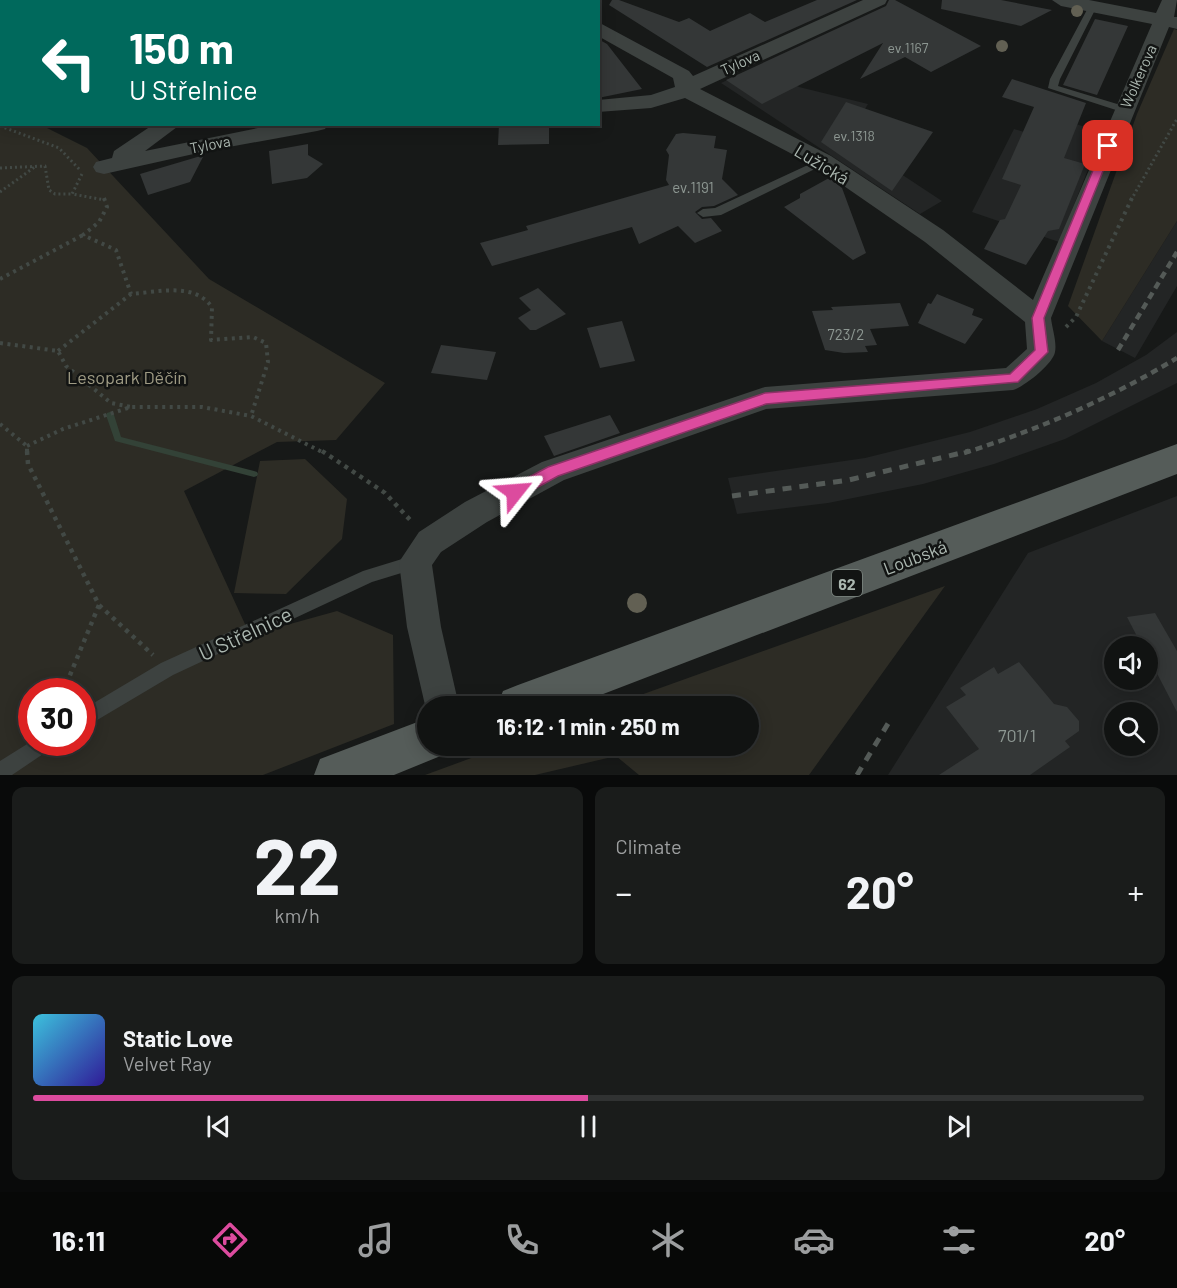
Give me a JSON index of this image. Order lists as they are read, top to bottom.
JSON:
{
  "streets": {
    "main road": ["Loubská", "62"],
    "street": [
      "Tylova",
      "Wolkerova",
      "Lužická",
      "U Střelnice"
    ]
  },
  "crossings": [
    ["Tylova", "Lužická"],
    ["Wolkerova", "Lužická"]
  ],
  "parks": ["Lesopark Děčín"],
  "house_numbers": [
    "ev.1167",
    "ev.1318",
    "ev.1191",
    "723/2",
    "701/1"
  ],
  "page": {
    "turn": ["150 m", "U Střelnice"],
    "limit": "30",
    "trip": "16:12 · 1 min · 250 m",
    "tile": [
      ["22", "km/h"],
      "Climate"
    ],
    "heat": ["−", "20°", "+"],
    "song": ["Static Love", "Velvet Ray"],
    "tabs": ["16:11", "20°"]
  }
}
